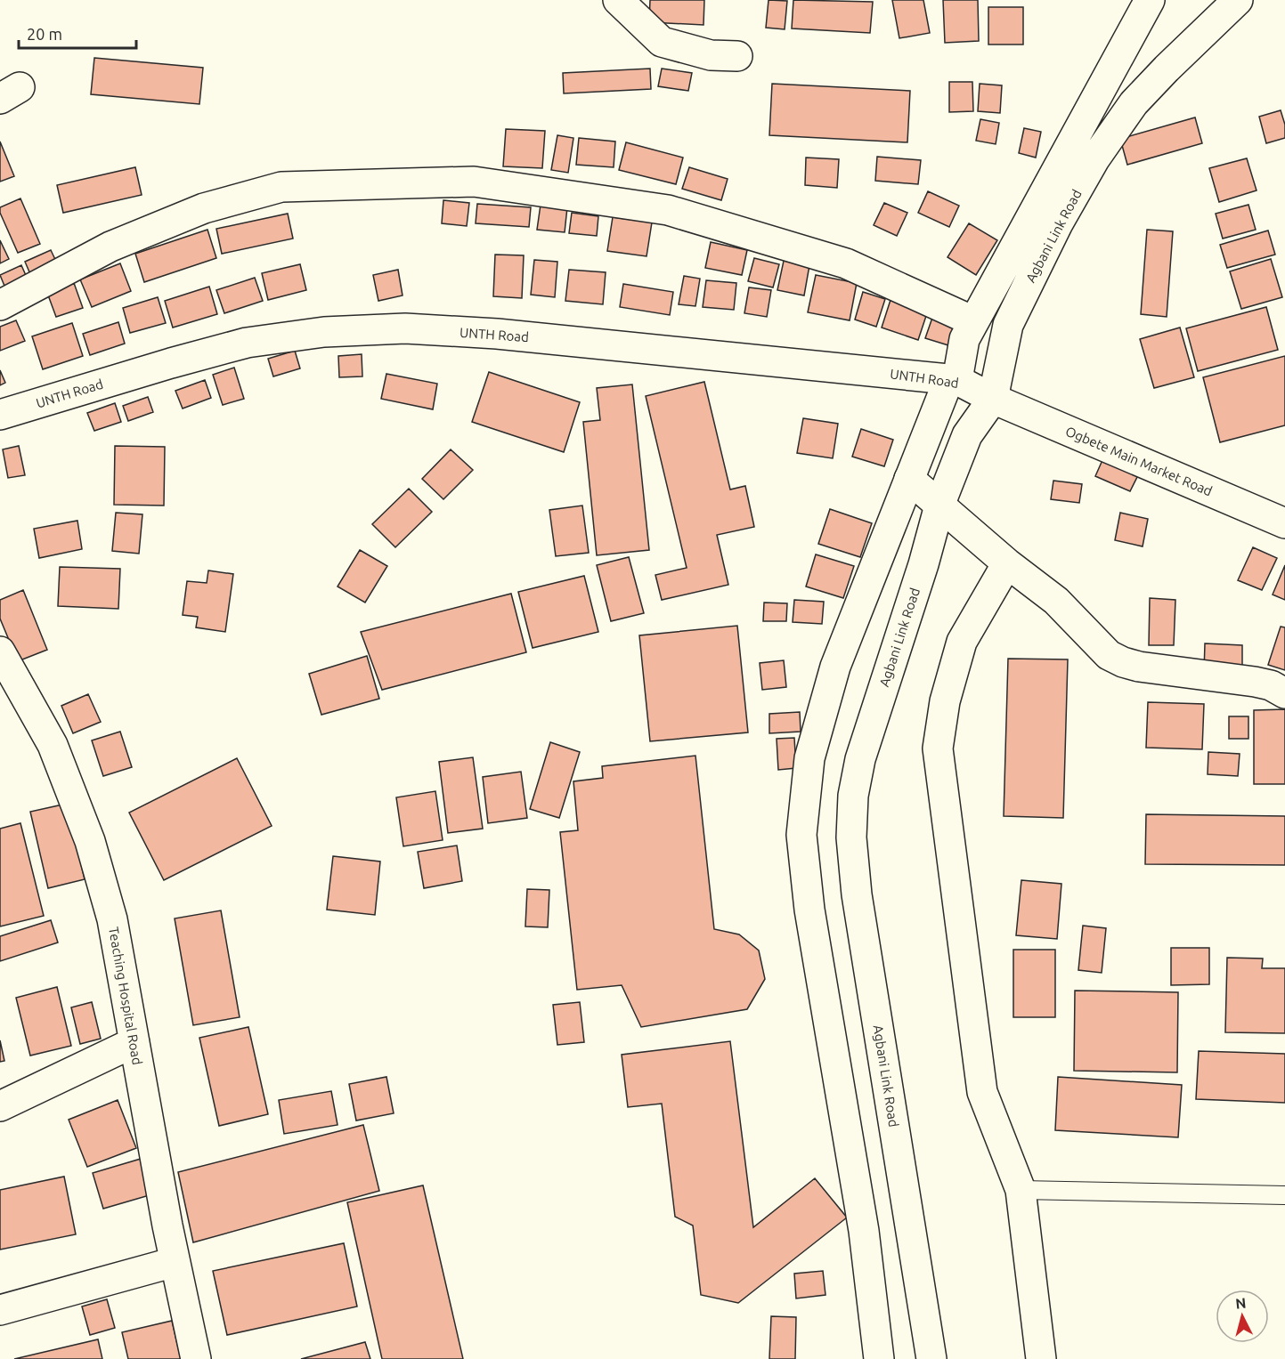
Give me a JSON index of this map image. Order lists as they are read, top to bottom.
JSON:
{
  "streets": {
    "street": [
      "Agbani Link Road",
      "UNTH Road",
      "Ogbete Main Market Road",
      "Teaching Hospital Road"
    ]
  },
  "crossings": [
    ["Agbani Link Road", "UNTH Road"],
    ["Agbani Link Road", "Ogbete Main Market Road"],
    ["UNTH Road", "Ogbete Main Market Road"]
  ],
  "scale_bar": "20 m",
  "north": "top"
}
